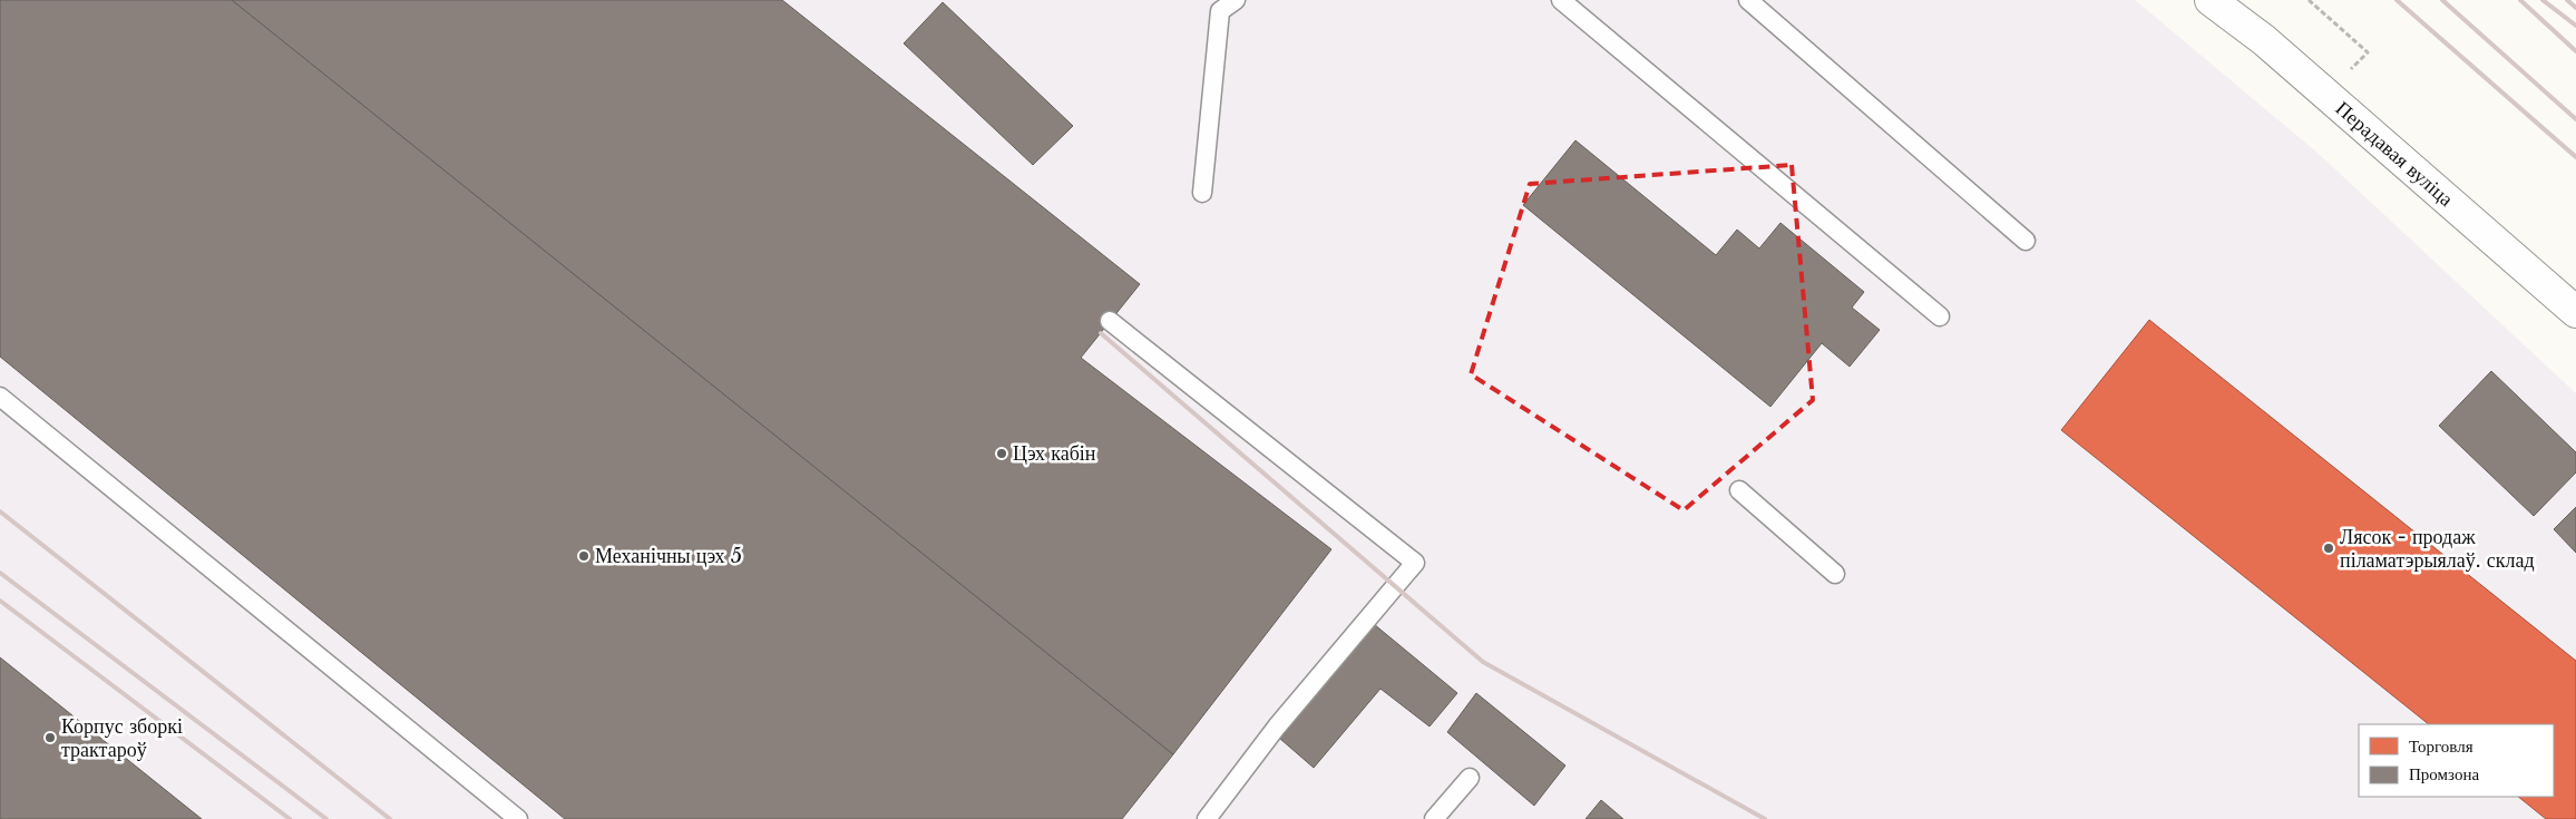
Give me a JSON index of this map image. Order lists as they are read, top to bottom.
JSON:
{
  "streets": {
    "street": ["Перадавая вуліца"]
  },
  "places": [
    "Цэх кабін",
    "Лясок - продаж піламатэрыялаў. склад",
    "Механічны цэх 5",
    "Корпус зборкі трактароў"
  ],
  "legend": ["Торговля", "Промзона"]
}
